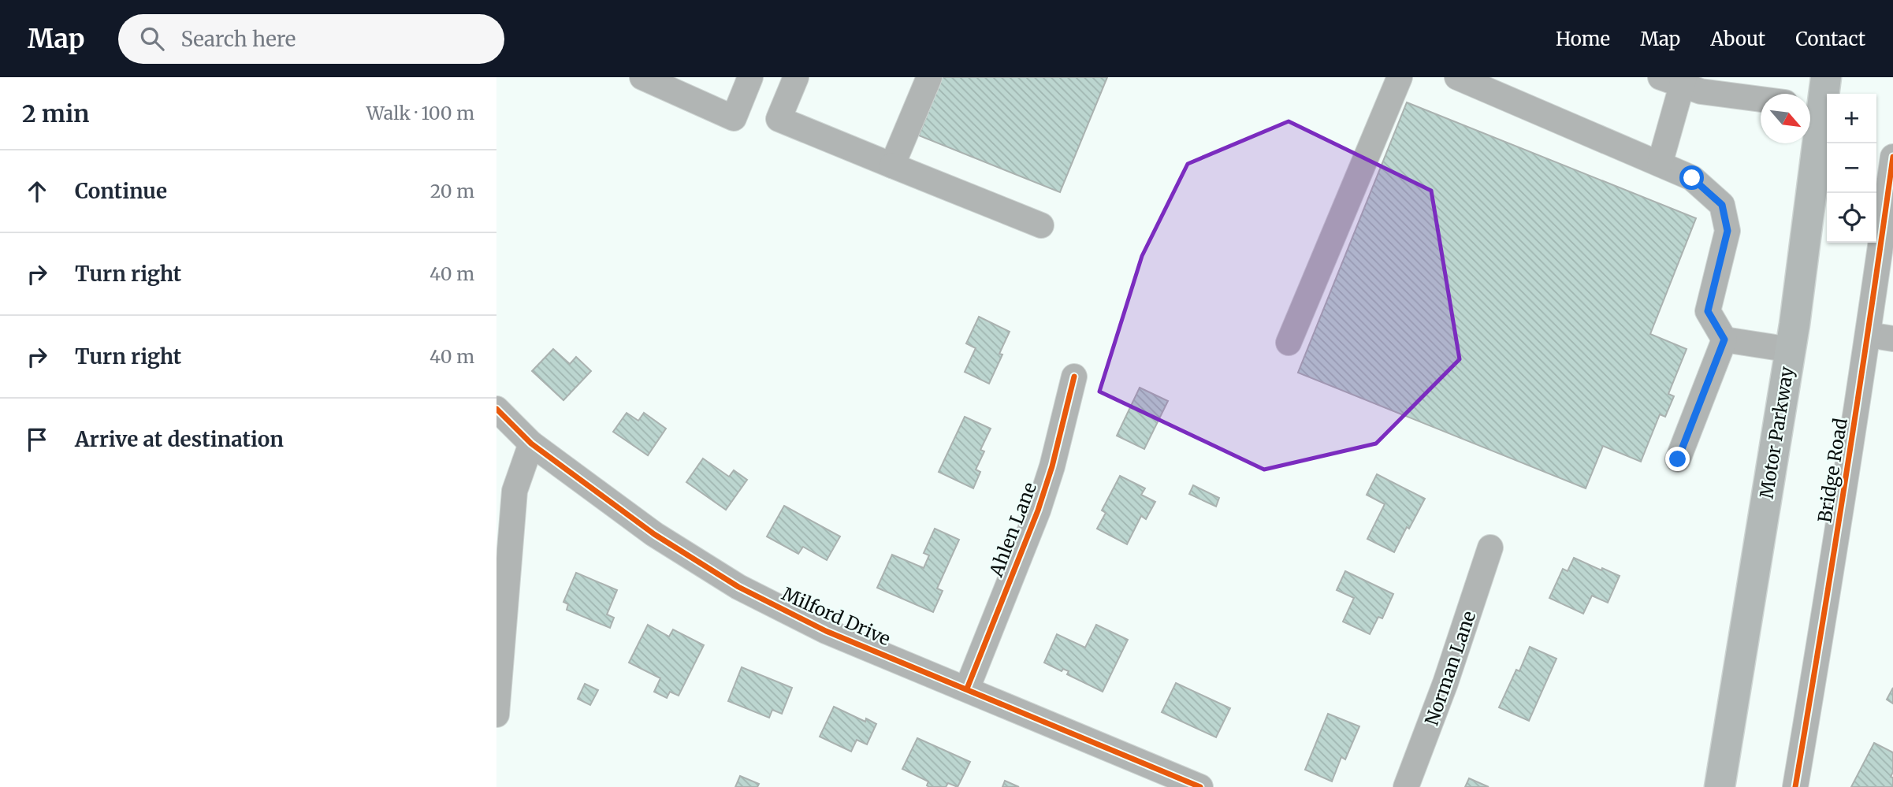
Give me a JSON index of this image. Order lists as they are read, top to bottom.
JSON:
{
  "streets": {
    "main road": ["Motor Parkway"],
    "street": [
      "Bridge Road",
      "Ahlen Lane",
      "Milford Drive",
      "Norman Lane"
    ]
  },
  "crossings": [
    ["Ahlen Lane", "Milford Drive"]
  ],
  "north": "bottom right",
  "page": {
    "header": "Map",
    "search": "Search here",
    "nav": [
      "Home",
      "Map",
      "About",
      "Contact"
    ],
    "heading": ["2 min", "Walk · 100 m"],
    "map_buttons": ["+", "−"],
    "list": [
      ["Continue", "20 m"],
      ["Turn right", "40 m"],
      ["Turn right", "40 m"],
      "Arrive at destination"
    ]
  }
}
